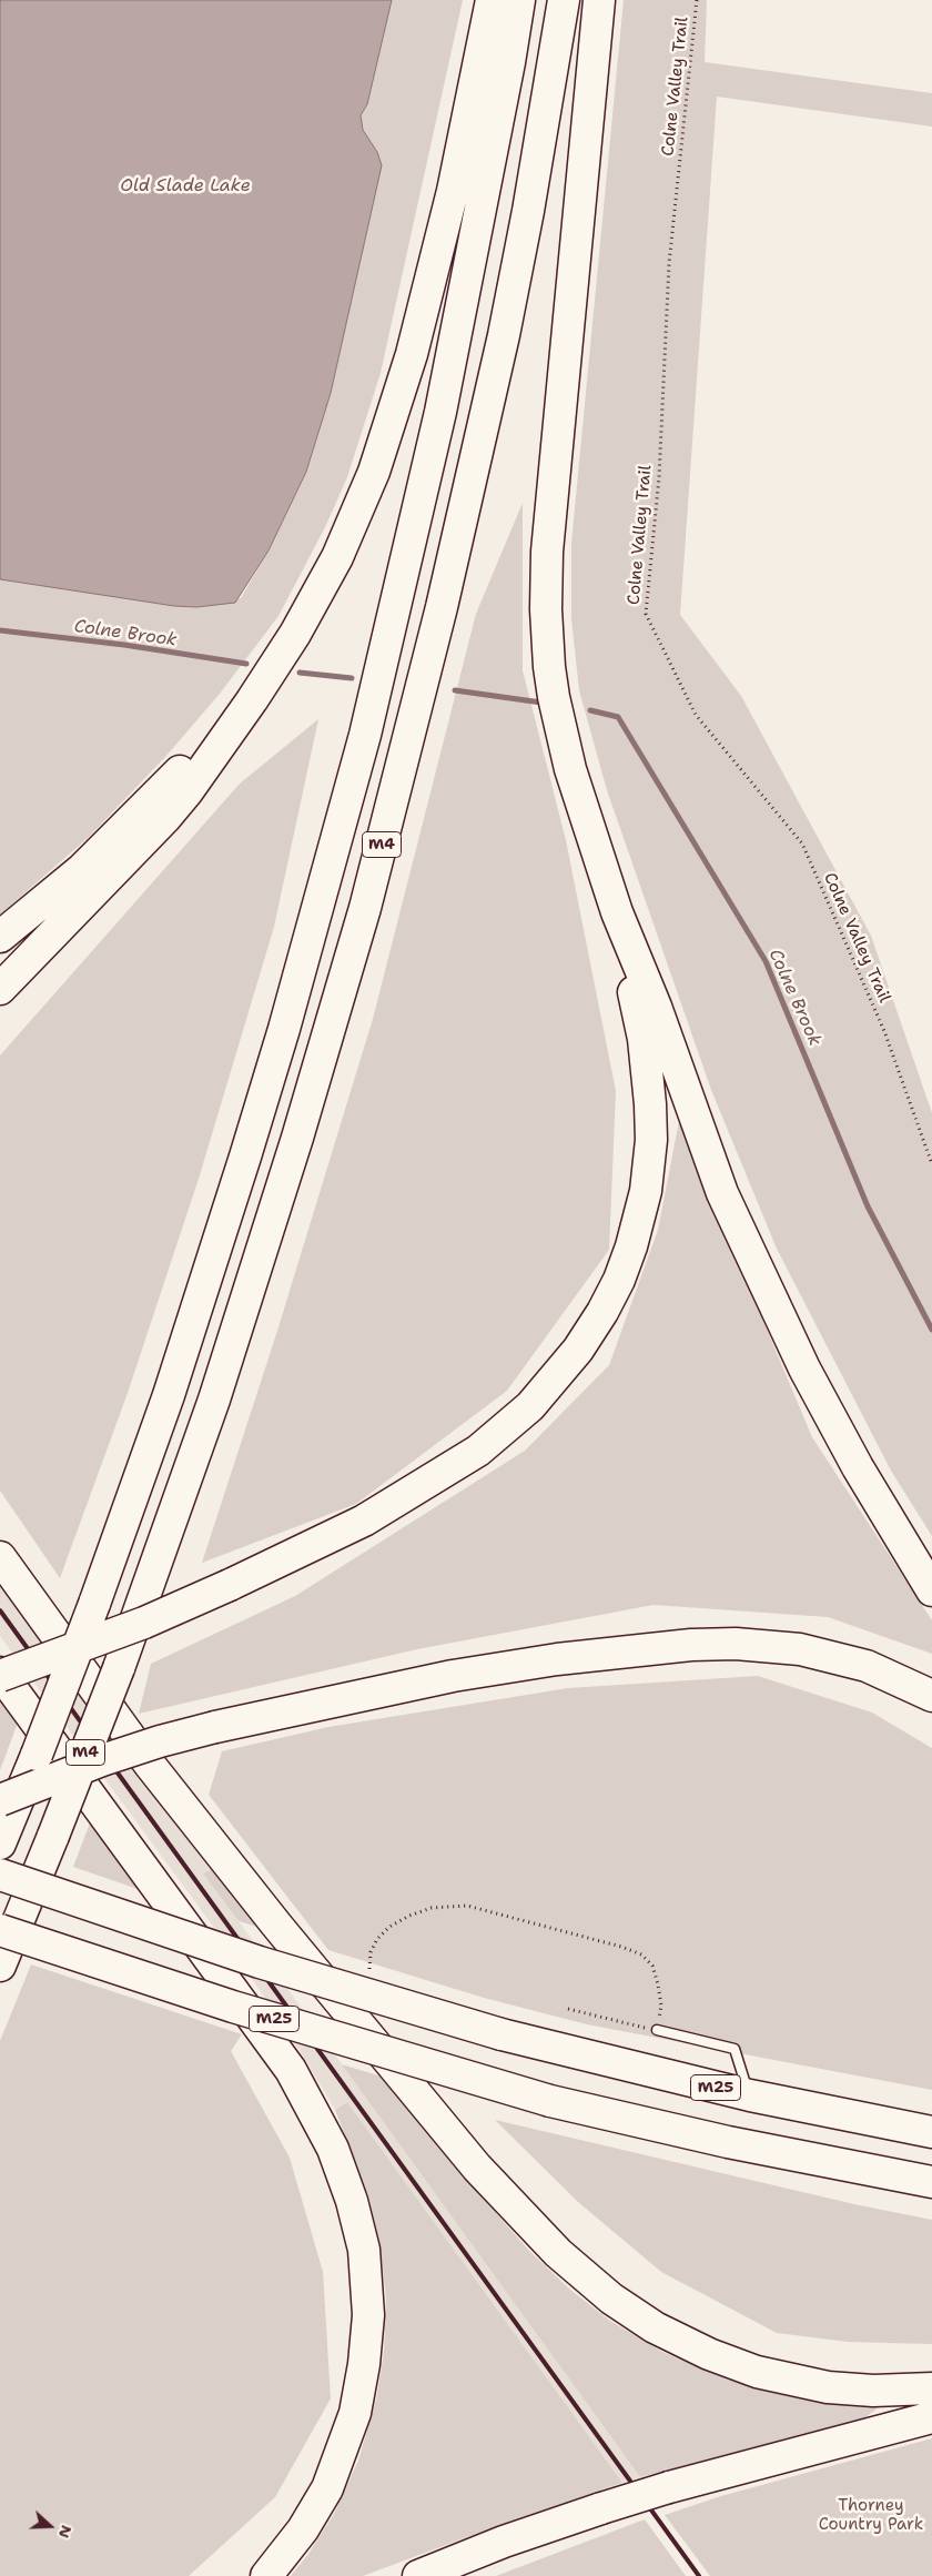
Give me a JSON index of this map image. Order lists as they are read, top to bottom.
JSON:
{
  "streets": {
    "highway": ["M4", "M25"],
    "path": ["Colne Valley Trail"]
  },
  "water": ["Old Slade Lake", "Colne Brook"],
  "parks": ["Thorney Country Park"],
  "north": "right"
}
